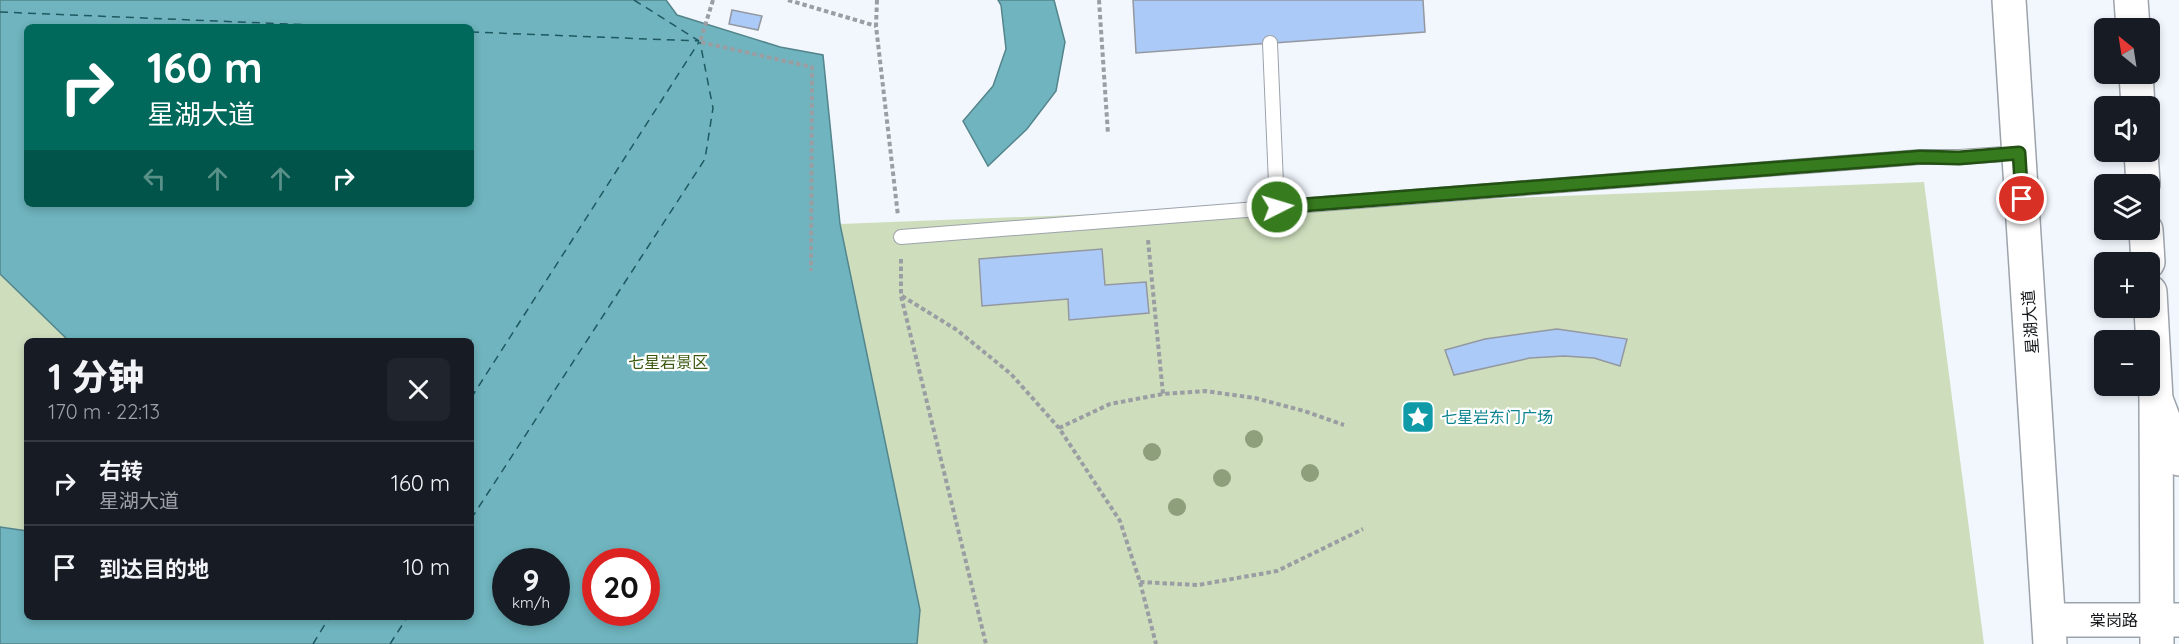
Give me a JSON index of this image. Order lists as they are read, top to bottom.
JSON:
{
  "streets": {
    "main road": ["星湖大道", "棠岗路"]
  },
  "crossings": [
    ["星湖大道", "棠岗路"]
  ],
  "parks": ["七星岩景区"],
  "places": {
    "place": ["七星岩东门广场"]
  },
  "north": "top left",
  "page": {
    "map_buttons": ["+", "−"],
    "turn": ["160 m", "星湖大道"],
    "heading": ["1 分钟", "170 m · 22:13"],
    "list": [
      {
        "name": "右转",
        "note": "星湖大道",
        "value": "160 m"
      },
      {
        "name": "到达目的地",
        "value": "10 m"
      }
    ],
    "speed": "9 km/h",
    "limit": "20"
  }
}
